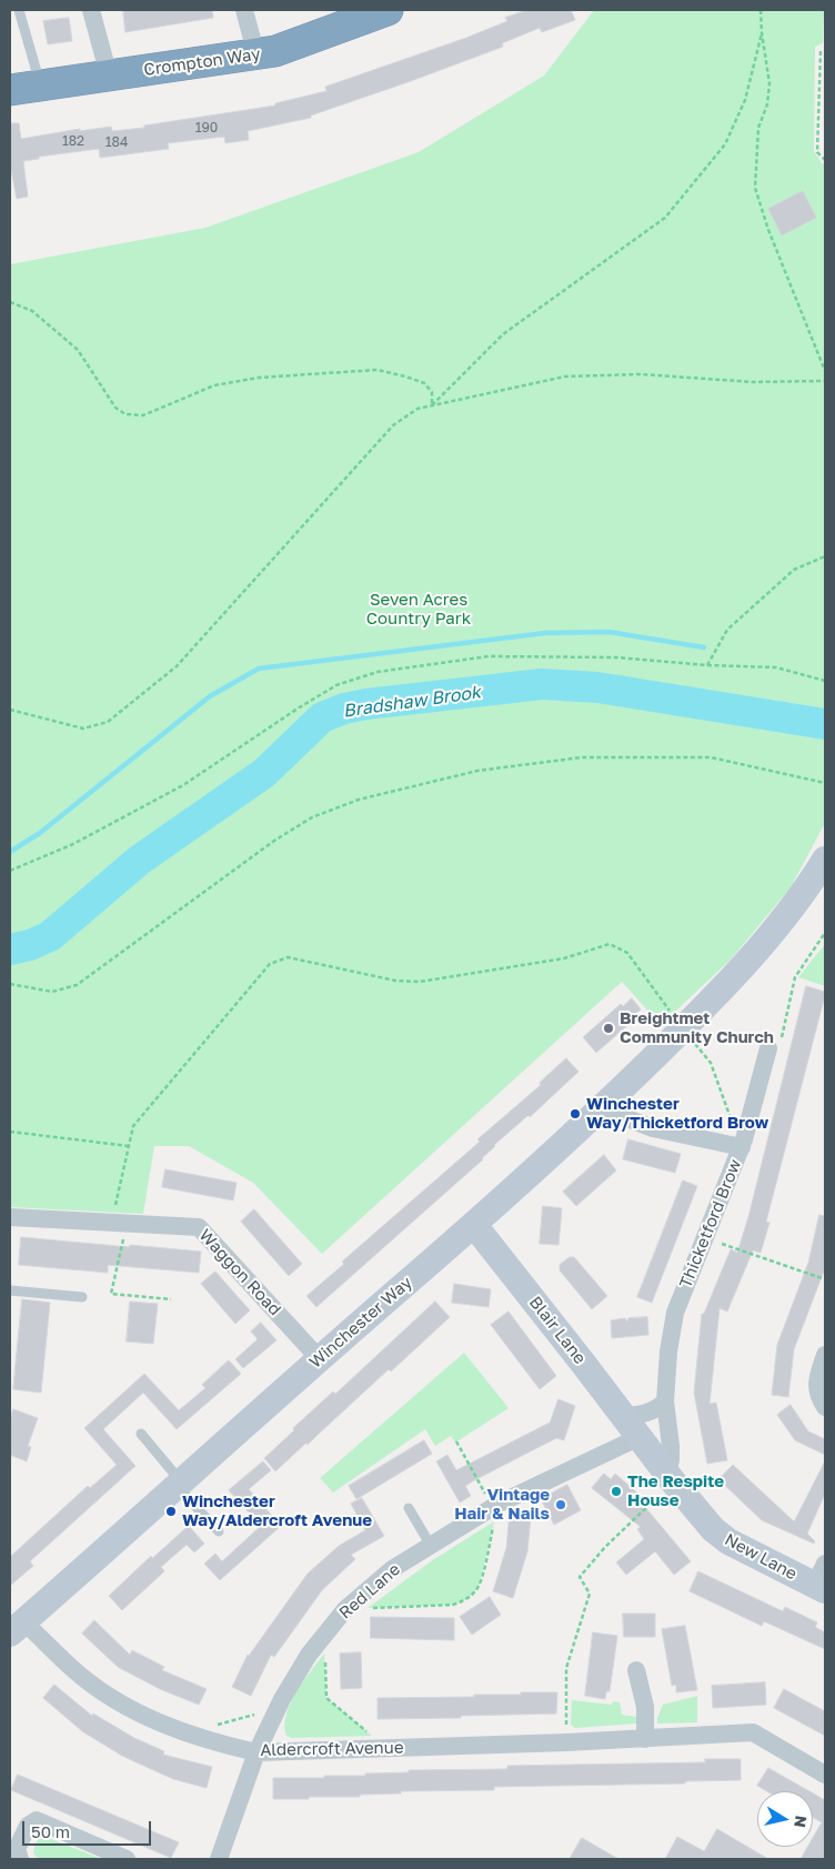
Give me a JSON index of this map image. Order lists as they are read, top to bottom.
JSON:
{
  "streets": {
    "highway": ["Crompton Way"],
    "street": [
      "Thicketford Brow",
      "Waggon Road",
      "Winchester Way",
      "Blair Lane",
      "New Lane",
      "Red Lane",
      "Aldercroft Avenue"
    ]
  },
  "crossings": [
    ["Thicketford Brow", "New Lane"],
    ["Waggon Road", "Winchester Way"],
    ["Winchester Way", "Blair Lane"],
    ["Winchester Way", "Aldercroft Avenue"],
    ["Blair Lane", "New Lane"],
    ["Blair Lane", "Red Lane"],
    ["New Lane", "Red Lane"],
    ["Red Lane", "Aldercroft Avenue"]
  ],
  "water": ["Bradshaw Brook"],
  "parks": ["Seven Acres Country Park"],
  "places": [
    "Breightmet Community Church",
    "Winchester Way/Thicketford Brow",
    "The Respite House",
    "Vintage Hair & Nails",
    "Winchester Way/Aldercroft Avenue"
  ],
  "house_numbers": ["190", "182", "184"],
  "scale_bar": "50 m",
  "north": "right"
}
